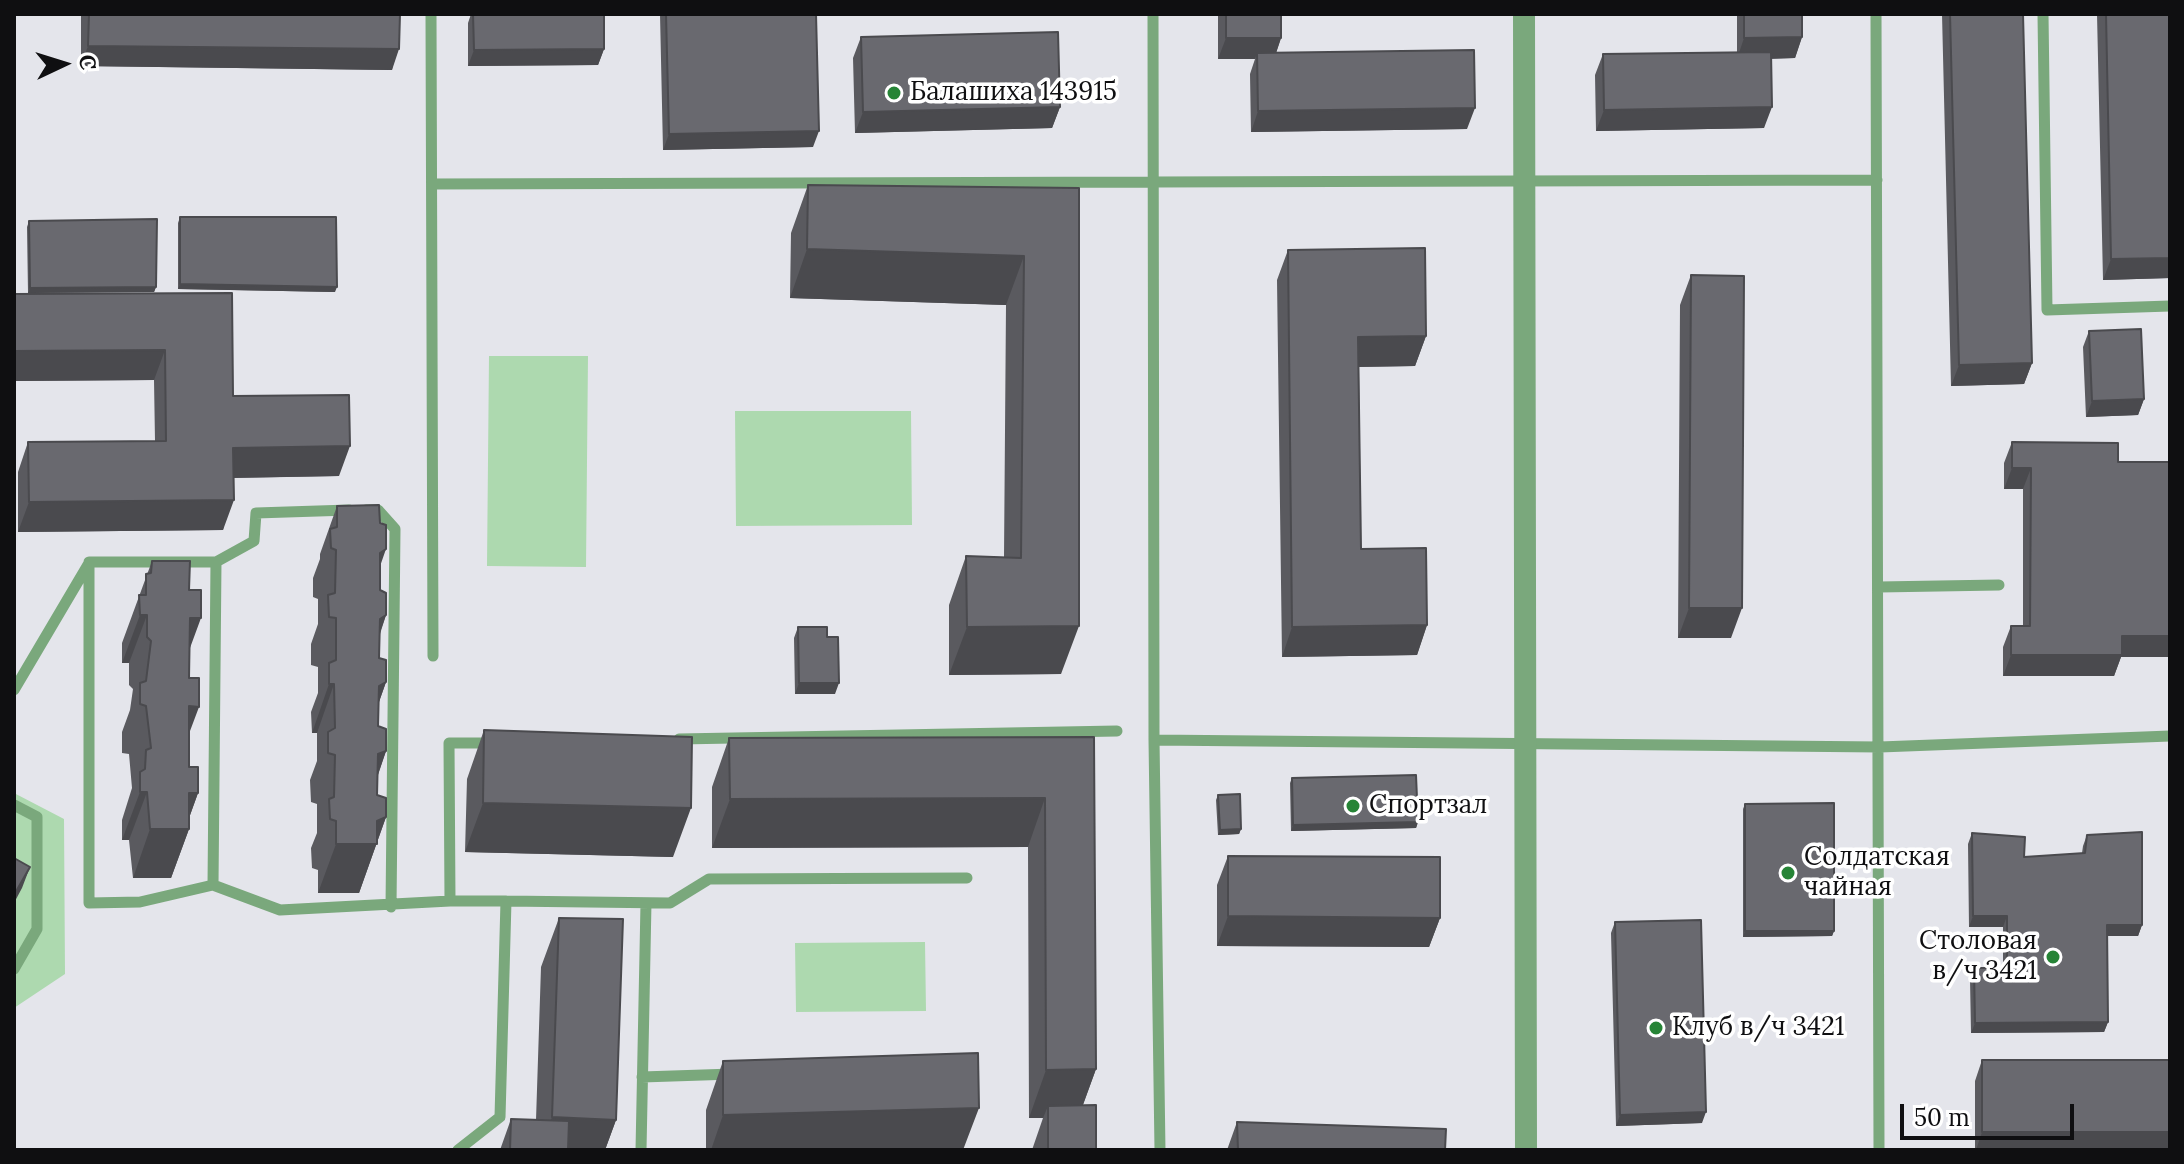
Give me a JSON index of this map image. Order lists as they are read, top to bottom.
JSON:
{
  "places": [
    "Балашиха 143915",
    "Спортзал",
    "Солдатская чайная",
    "Столовая в/ч 3421",
    "Клуб в/ч 3421"
  ],
  "scale_bar": "50 m",
  "north": "right"
}
